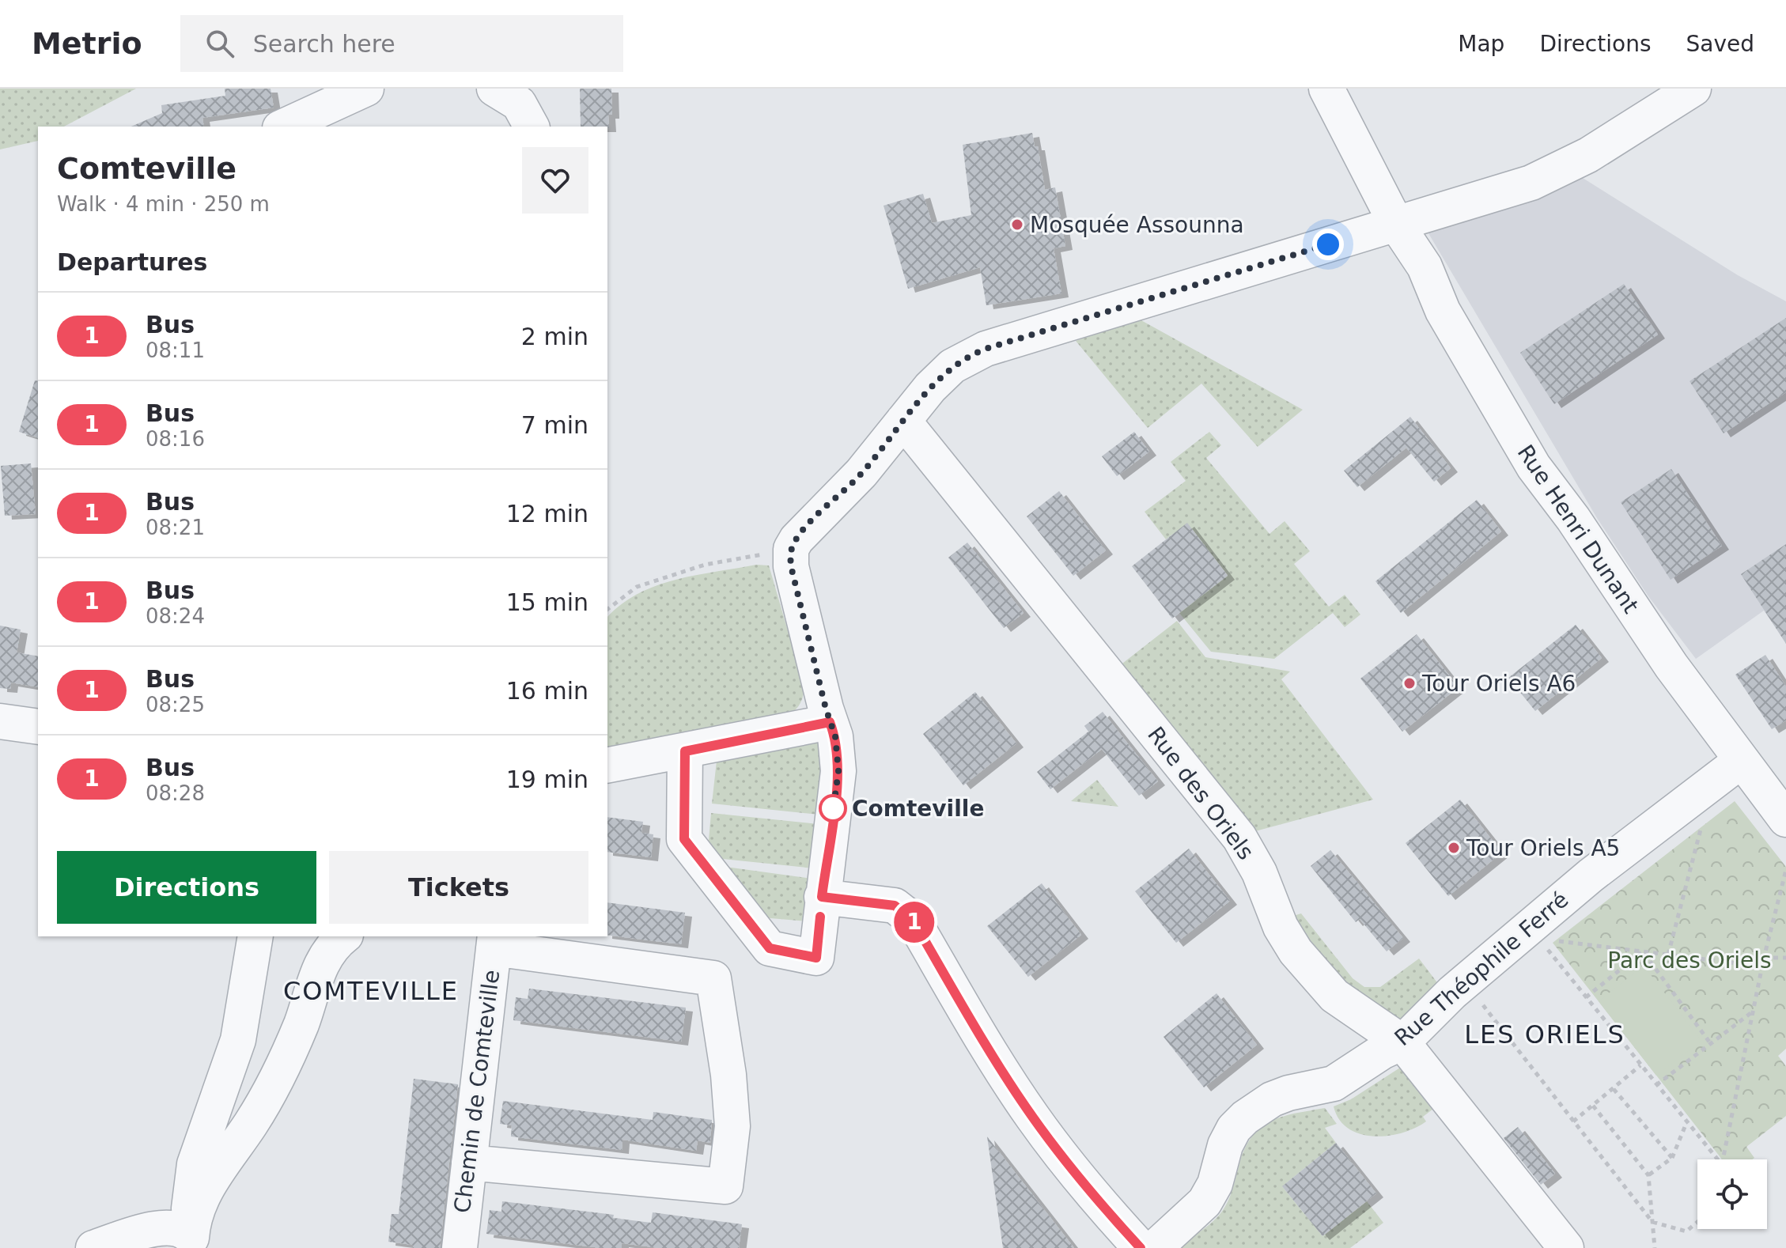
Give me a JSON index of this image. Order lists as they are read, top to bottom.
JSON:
{
  "streets": {
    "street": [
      "Rue Henri Dunant",
      "Rue des Oriels",
      "Rue Théophile Ferré",
      "Chemin de Comteville"
    ]
  },
  "crossings": [
    ["Rue Henri Dunant", "Rue Théophile Ferré"],
    ["Rue des Oriels", "Rue Théophile Ferré"]
  ],
  "districts": ["COMTEVILLE", "LES ORIELS"],
  "parks": ["Parc des Oriels"],
  "places": [
    "Mosquée Assounna",
    "Tour Oriels A6",
    "Comteville",
    "Tour Oriels A5"
  ],
  "lines": ["bus line 1"],
  "page": {
    "header": "Metrio",
    "search": "Search here",
    "nav": ["Map", "Directions", "Saved"],
    "on_map": "1",
    "heading": [
      ["Comteville", "Walk · 4 min · 250 m"],
      "Departures"
    ],
    "list": [
      {
        "mark": "1",
        "name": "Bus",
        "note": "08:11",
        "value": "2 min"
      },
      {
        "mark": "1",
        "name": "Bus",
        "note": "08:16",
        "value": "7 min"
      },
      {
        "mark": "1",
        "name": "Bus",
        "note": "08:21",
        "value": "12 min"
      },
      {
        "mark": "1",
        "name": "Bus",
        "note": "08:24",
        "value": "15 min"
      },
      {
        "mark": "1",
        "name": "Bus",
        "note": "08:25",
        "value": "16 min"
      },
      {
        "mark": "1",
        "name": "Bus",
        "note": "08:28",
        "value": "19 min"
      }
    ],
    "buttons": ["Directions", "Tickets"]
  }
}
